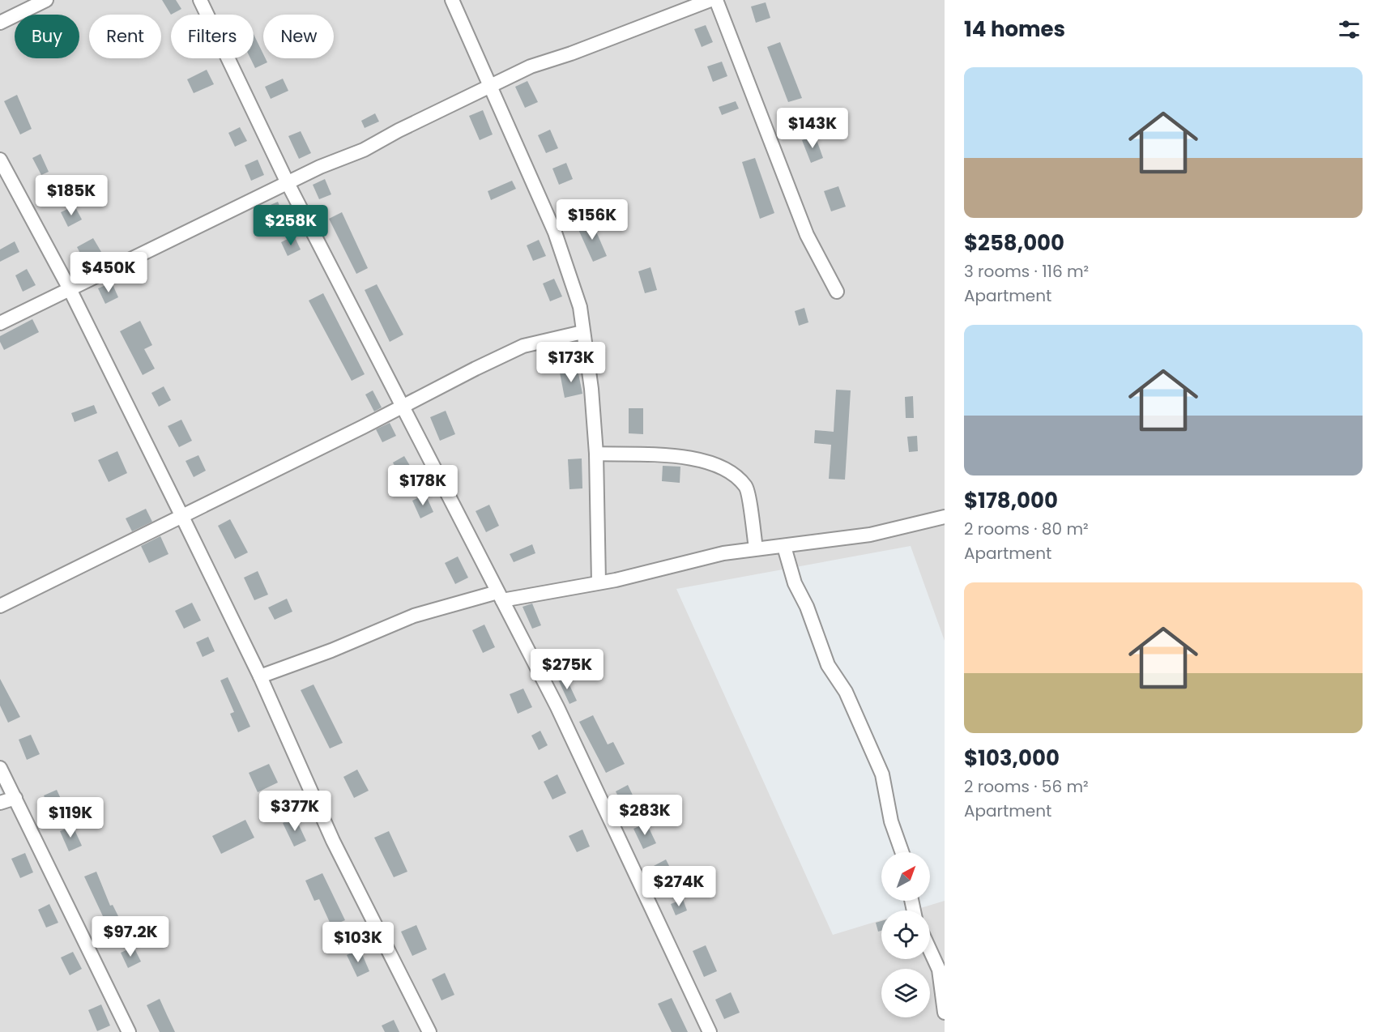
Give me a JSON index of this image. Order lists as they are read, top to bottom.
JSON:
{
  "north": "top right",
  "page": {
    "heading": "14 homes",
    "chip": [
      "Buy",
      "Rent",
      "Filters",
      "New"
    ],
    "list": [
      {
        "name": "$258,000",
        "note": "3 rooms · 116 m² · Apartment"
      },
      {
        "name": "$178,000",
        "note": "2 rooms · 80 m² · Apartment"
      },
      {
        "name": "$103,000",
        "note": "2 rooms · 56 m² · Apartment"
      }
    ],
    "price": [
      "$143K",
      "$185K",
      "$156K",
      "$258K",
      "$450K",
      "$173K",
      "$178K",
      "$275K",
      "$377K",
      "$283K",
      "$119K",
      "$274K",
      "$97.2K",
      "$103K"
    ]
  }
}
